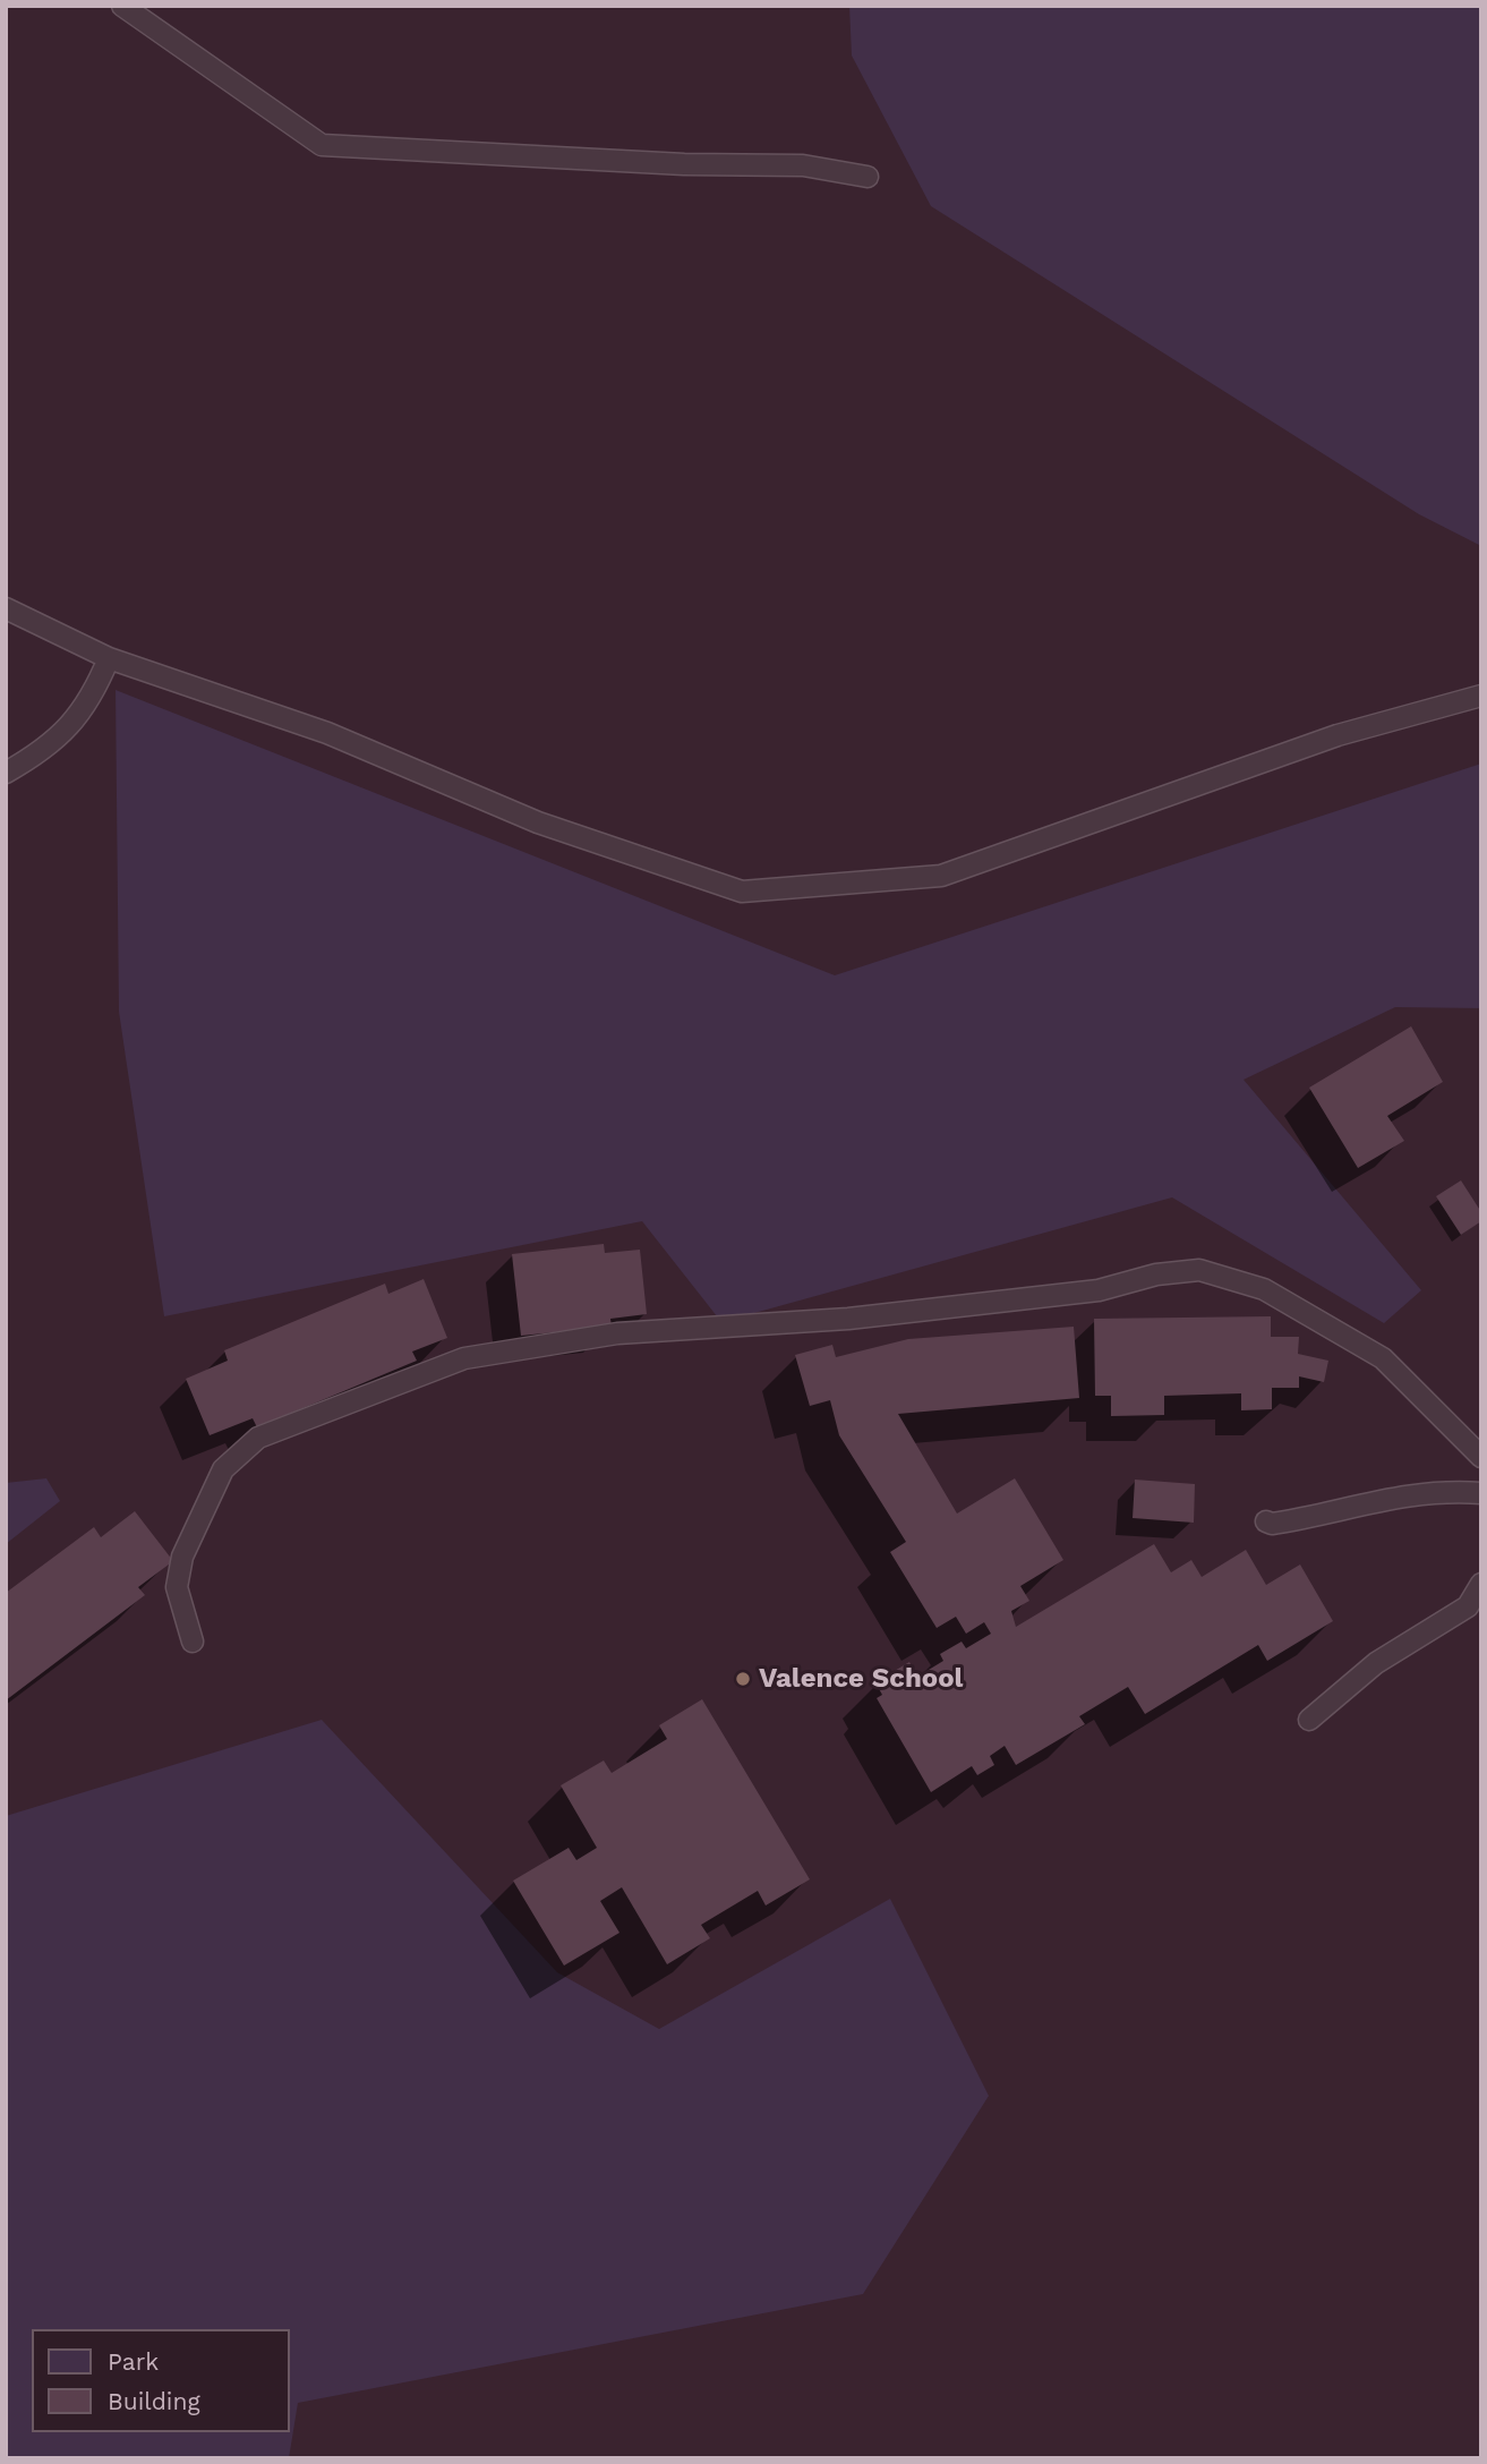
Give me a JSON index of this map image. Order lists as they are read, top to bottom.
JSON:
{
  "places": ["Valence School"],
  "legend": ["Park", "Building"]
}
